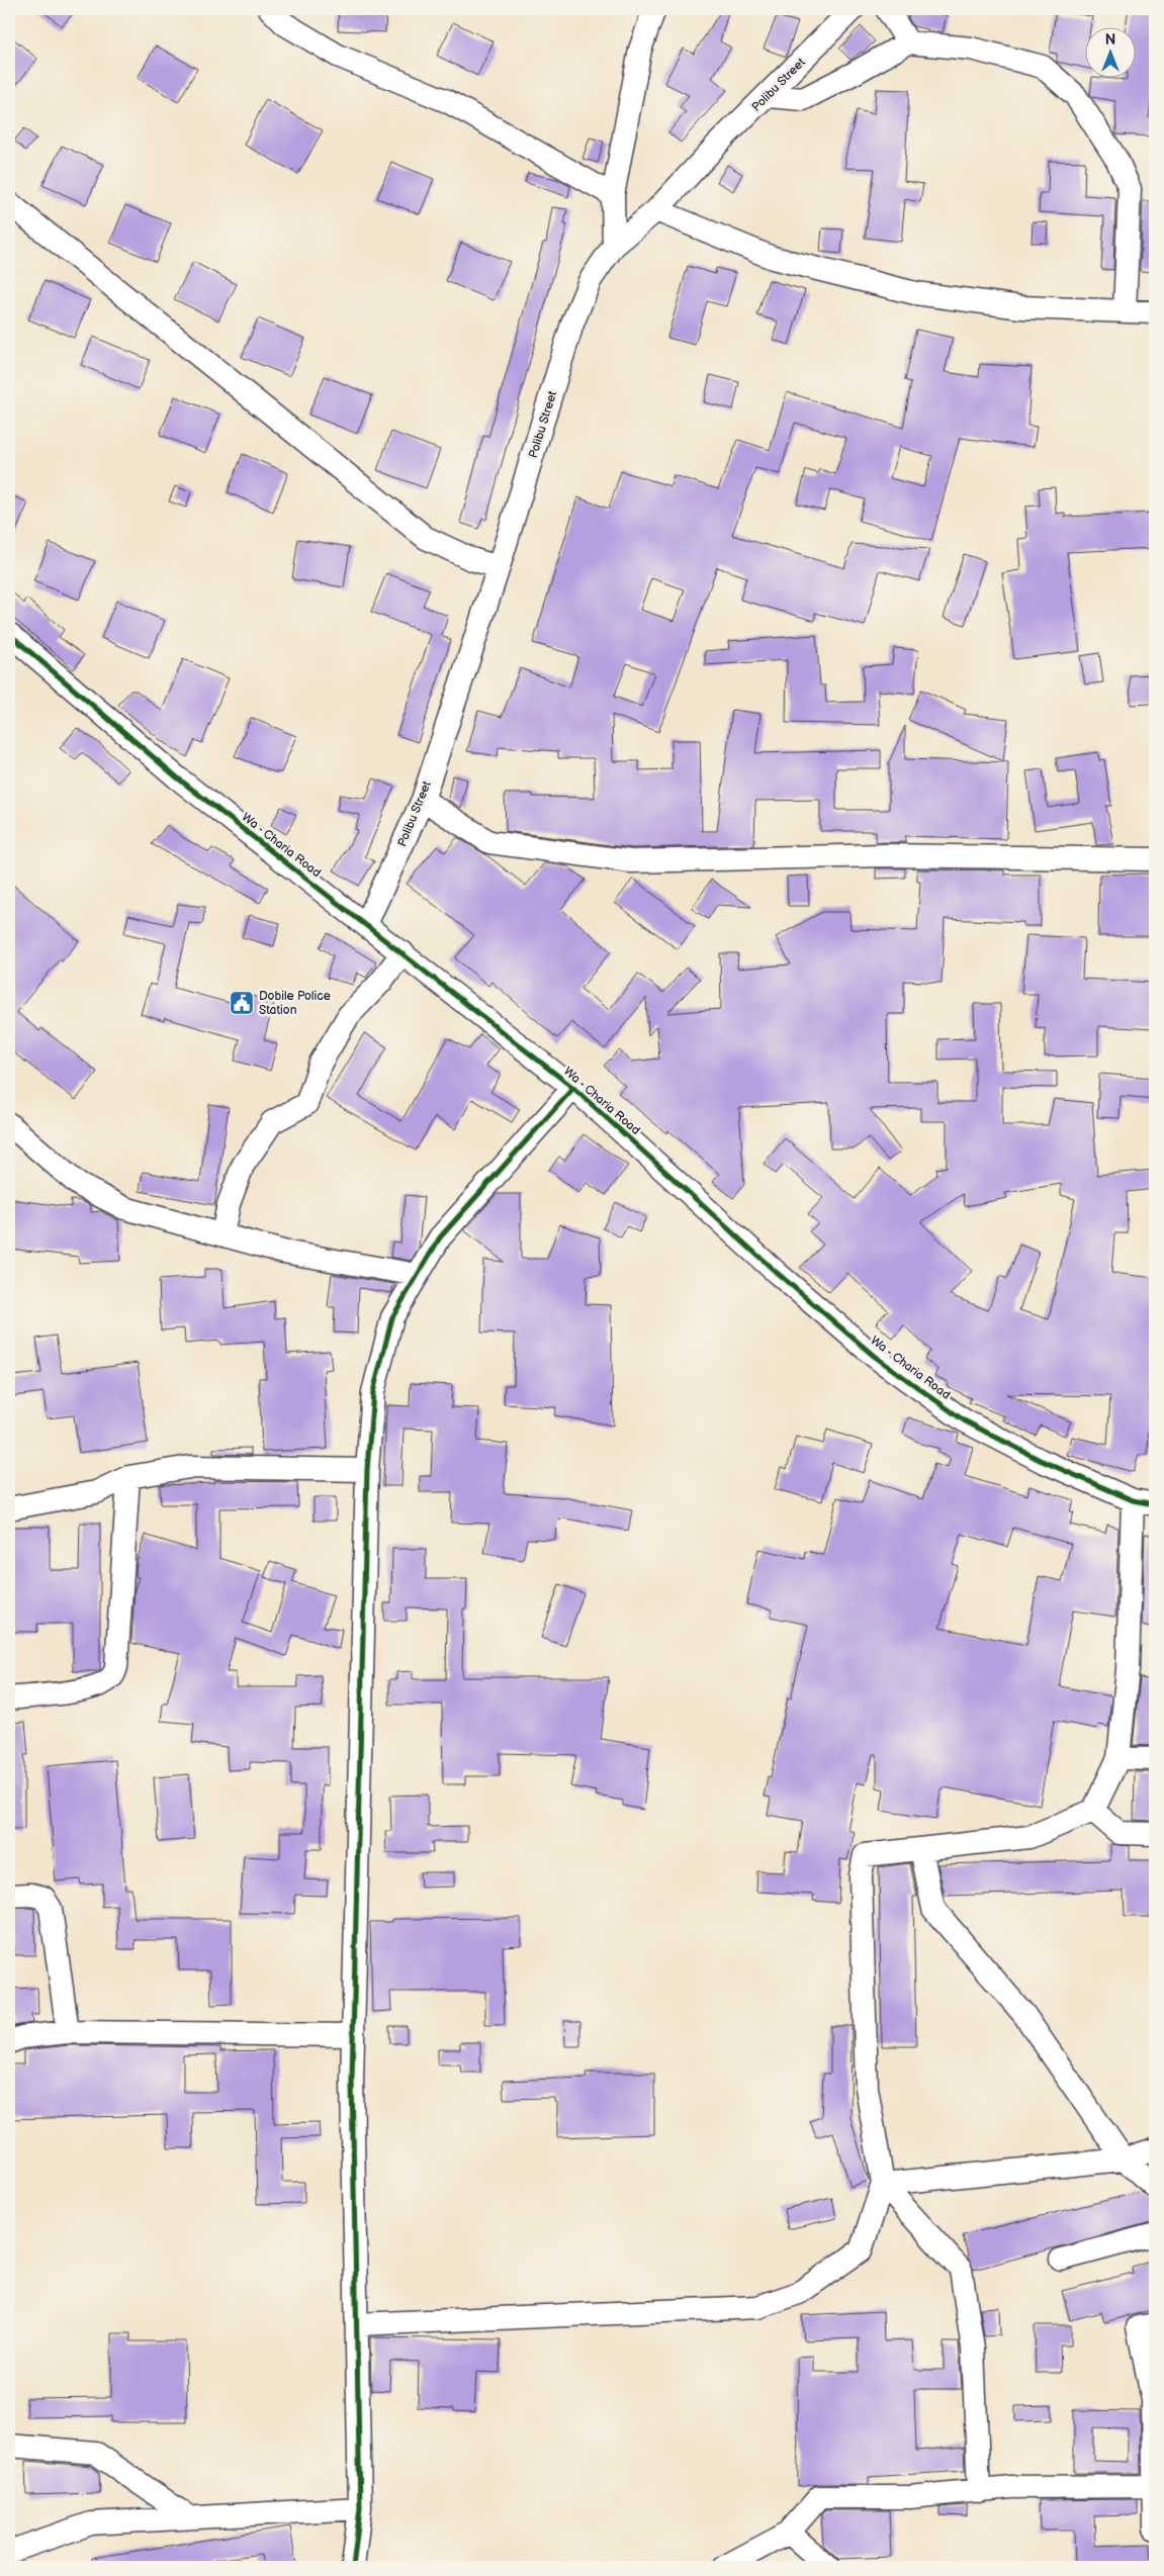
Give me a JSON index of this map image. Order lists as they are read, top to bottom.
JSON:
{
  "streets": {
    "street": ["Polibu Street", "Wa - Charia Road"]
  },
  "crossings": [
    ["Polibu Street", "Wa - Charia Road"]
  ],
  "places": {
    "public building": ["Dobile Police Station"]
  },
  "north": "top"
}
